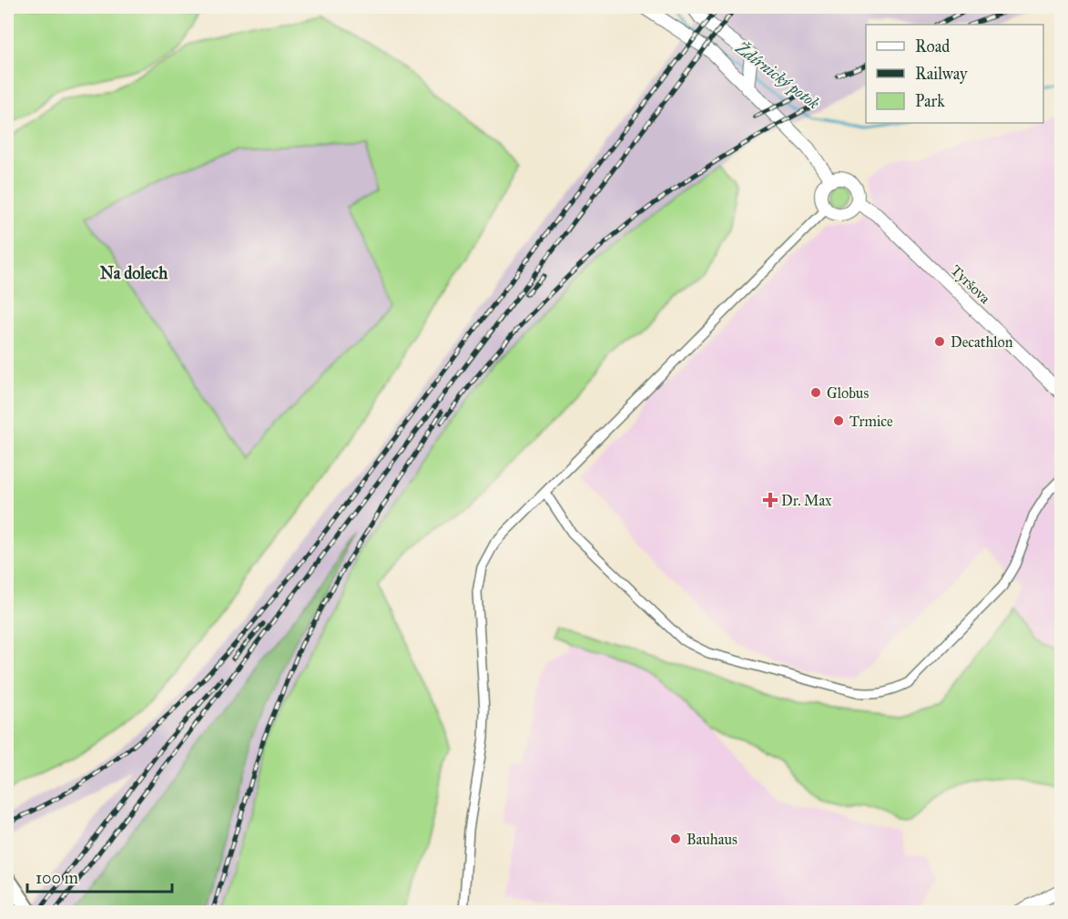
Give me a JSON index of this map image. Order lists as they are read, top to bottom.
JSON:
{
  "streets": {
    "main road": ["Tyršova"]
  },
  "districts": ["Na dolech"],
  "water": ["Ždírnický potok"],
  "places": {
    "other": [
      "Decathlon",
      "Globus",
      "Trmice",
      "Bauhaus"
    ],
    "health": ["Dr. Max"]
  },
  "legend": ["Road", "Railway", "Park"],
  "scale_bar": "100 m"
}
